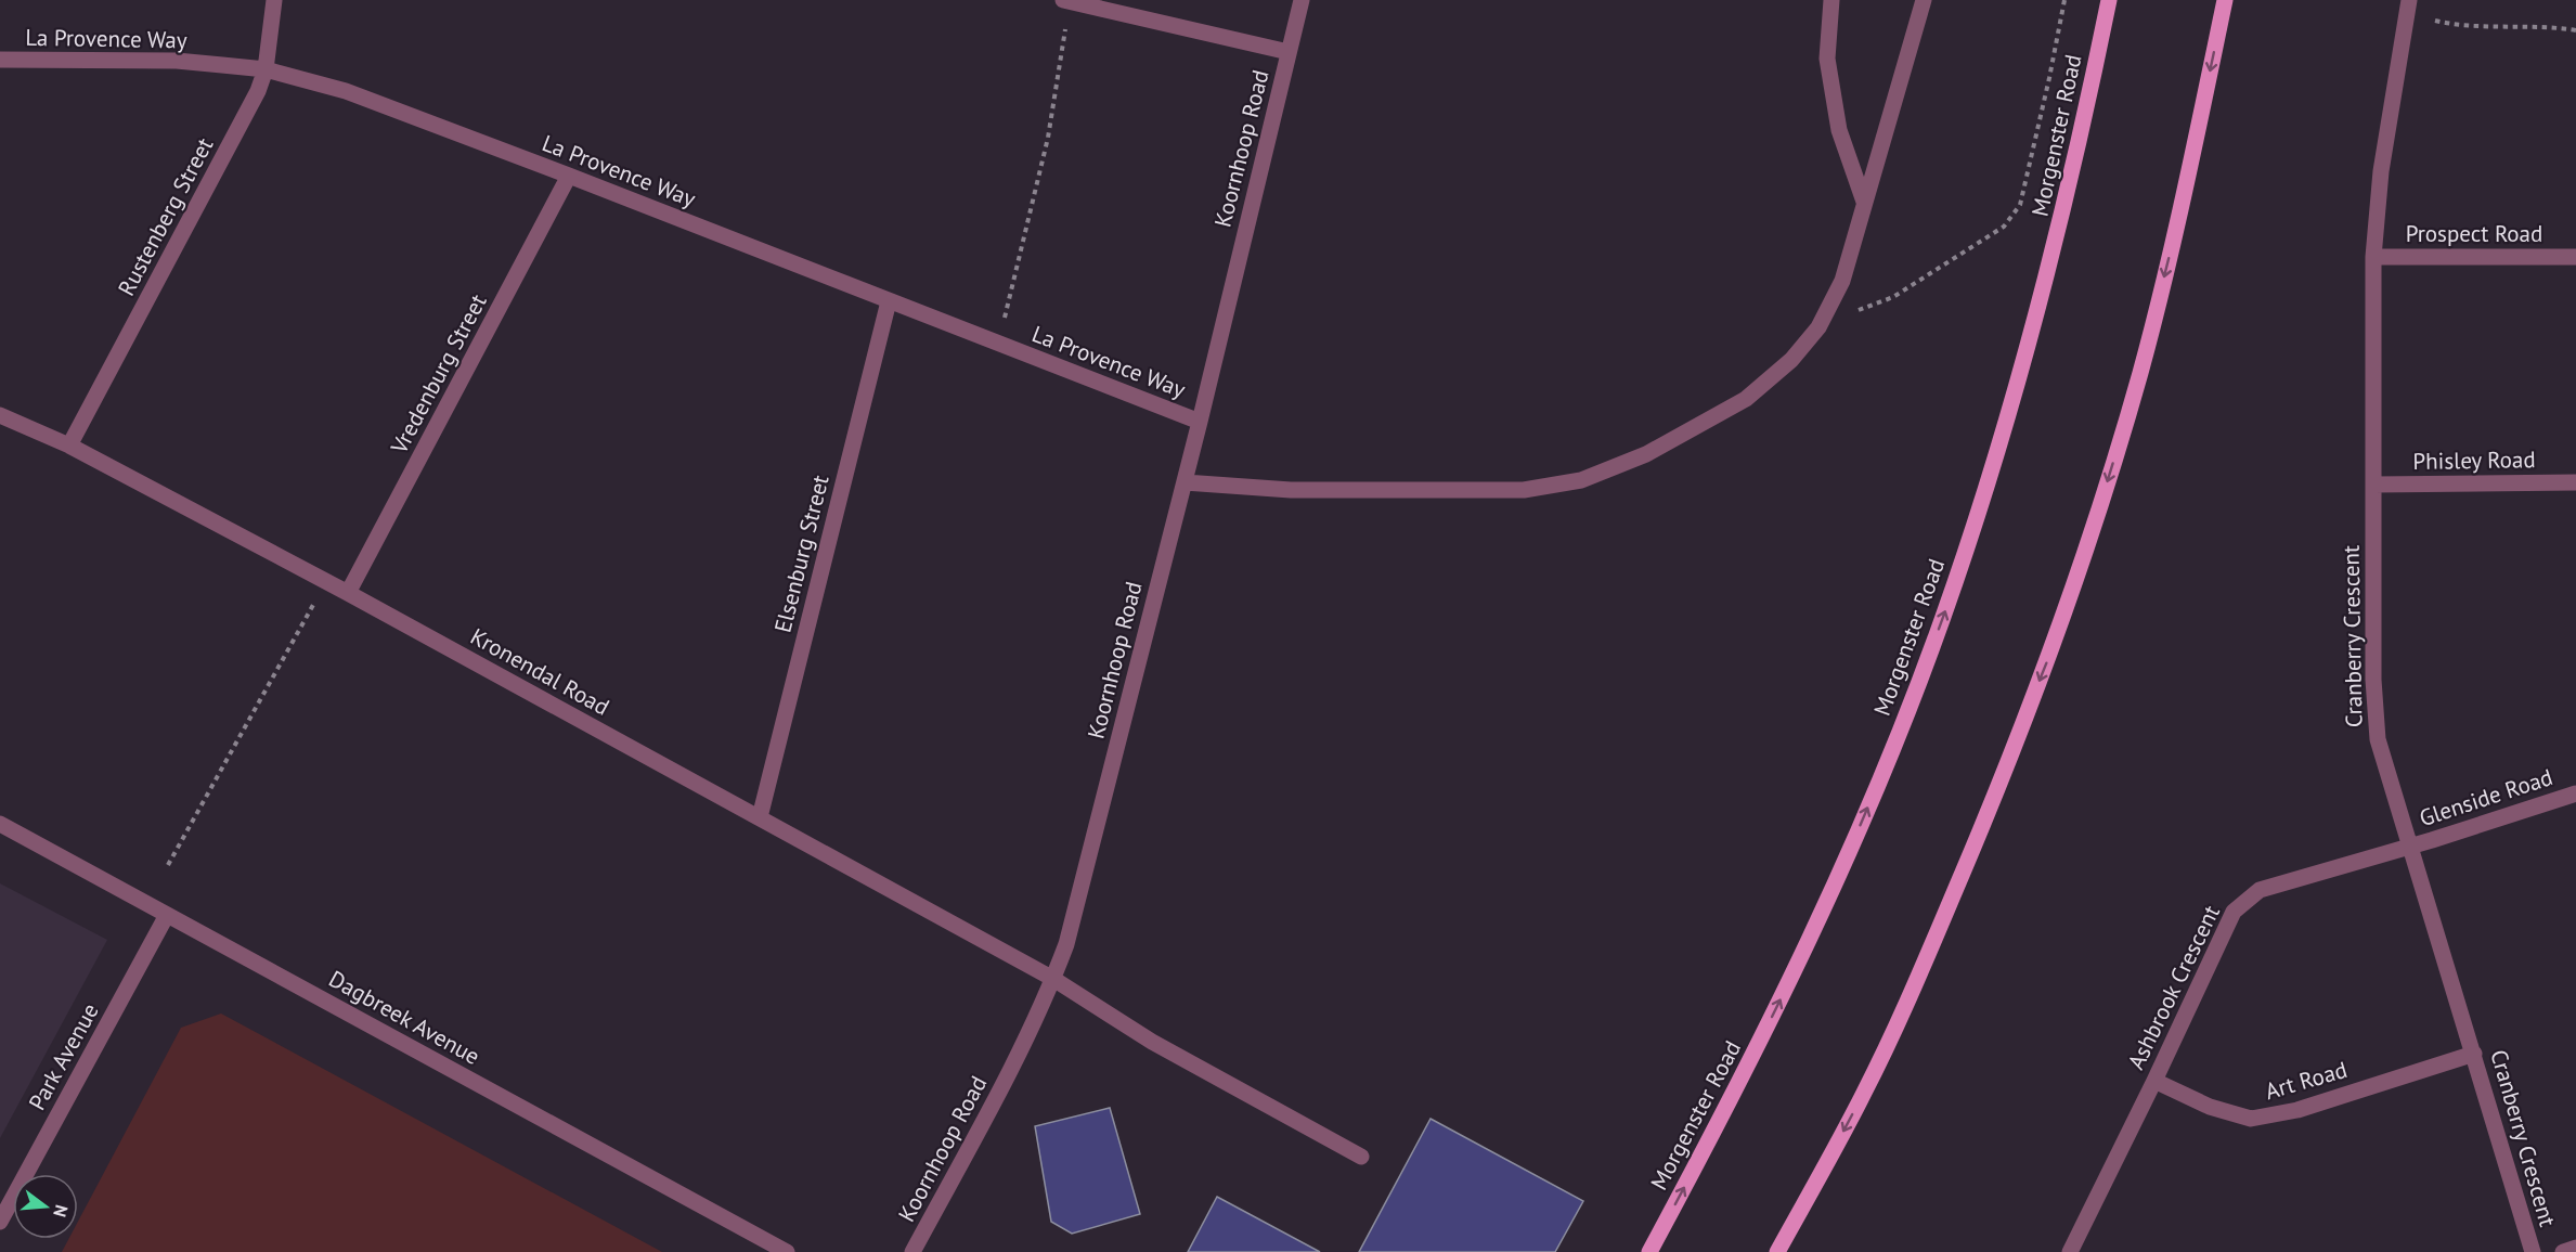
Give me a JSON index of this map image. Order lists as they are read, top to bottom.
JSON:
{
  "streets": {
    "main road": ["Morgenster Road"],
    "street": [
      "La Provence Way",
      "Koornhoop Road",
      "Rustenberg Street",
      "Prospect Road",
      "Vredenburg Street",
      "Phisley Road",
      "Elsenburg Street",
      "Cranberry Crescent",
      "Kronendal Road",
      "Glenside Road",
      "Ashbrook Crescent",
      "Dagbreek Avenue",
      "Park Avenue",
      "Art Road"
    ]
  },
  "crossings": [
    ["La Provence Way", "Koornhoop Road"],
    ["La Provence Way", "Rustenberg Street"],
    ["La Provence Way", "Vredenburg Street"],
    ["La Provence Way", "Elsenburg Street"],
    ["Koornhoop Road", "Kronendal Road"],
    ["Rustenberg Street", "Kronendal Road"],
    ["Prospect Road", "Cranberry Crescent"],
    ["Vredenburg Street", "Kronendal Road"],
    ["Phisley Road", "Cranberry Crescent"],
    ["Elsenburg Street", "Kronendal Road"],
    ["Cranberry Crescent", "Glenside Road"],
    ["Cranberry Crescent", "Ashbrook Crescent"],
    ["Cranberry Crescent", "Art Road"],
    ["Glenside Road", "Ashbrook Crescent"],
    ["Ashbrook Crescent", "Art Road"],
    ["Dagbreek Avenue", "Park Avenue"]
  ],
  "north": "right"
}
